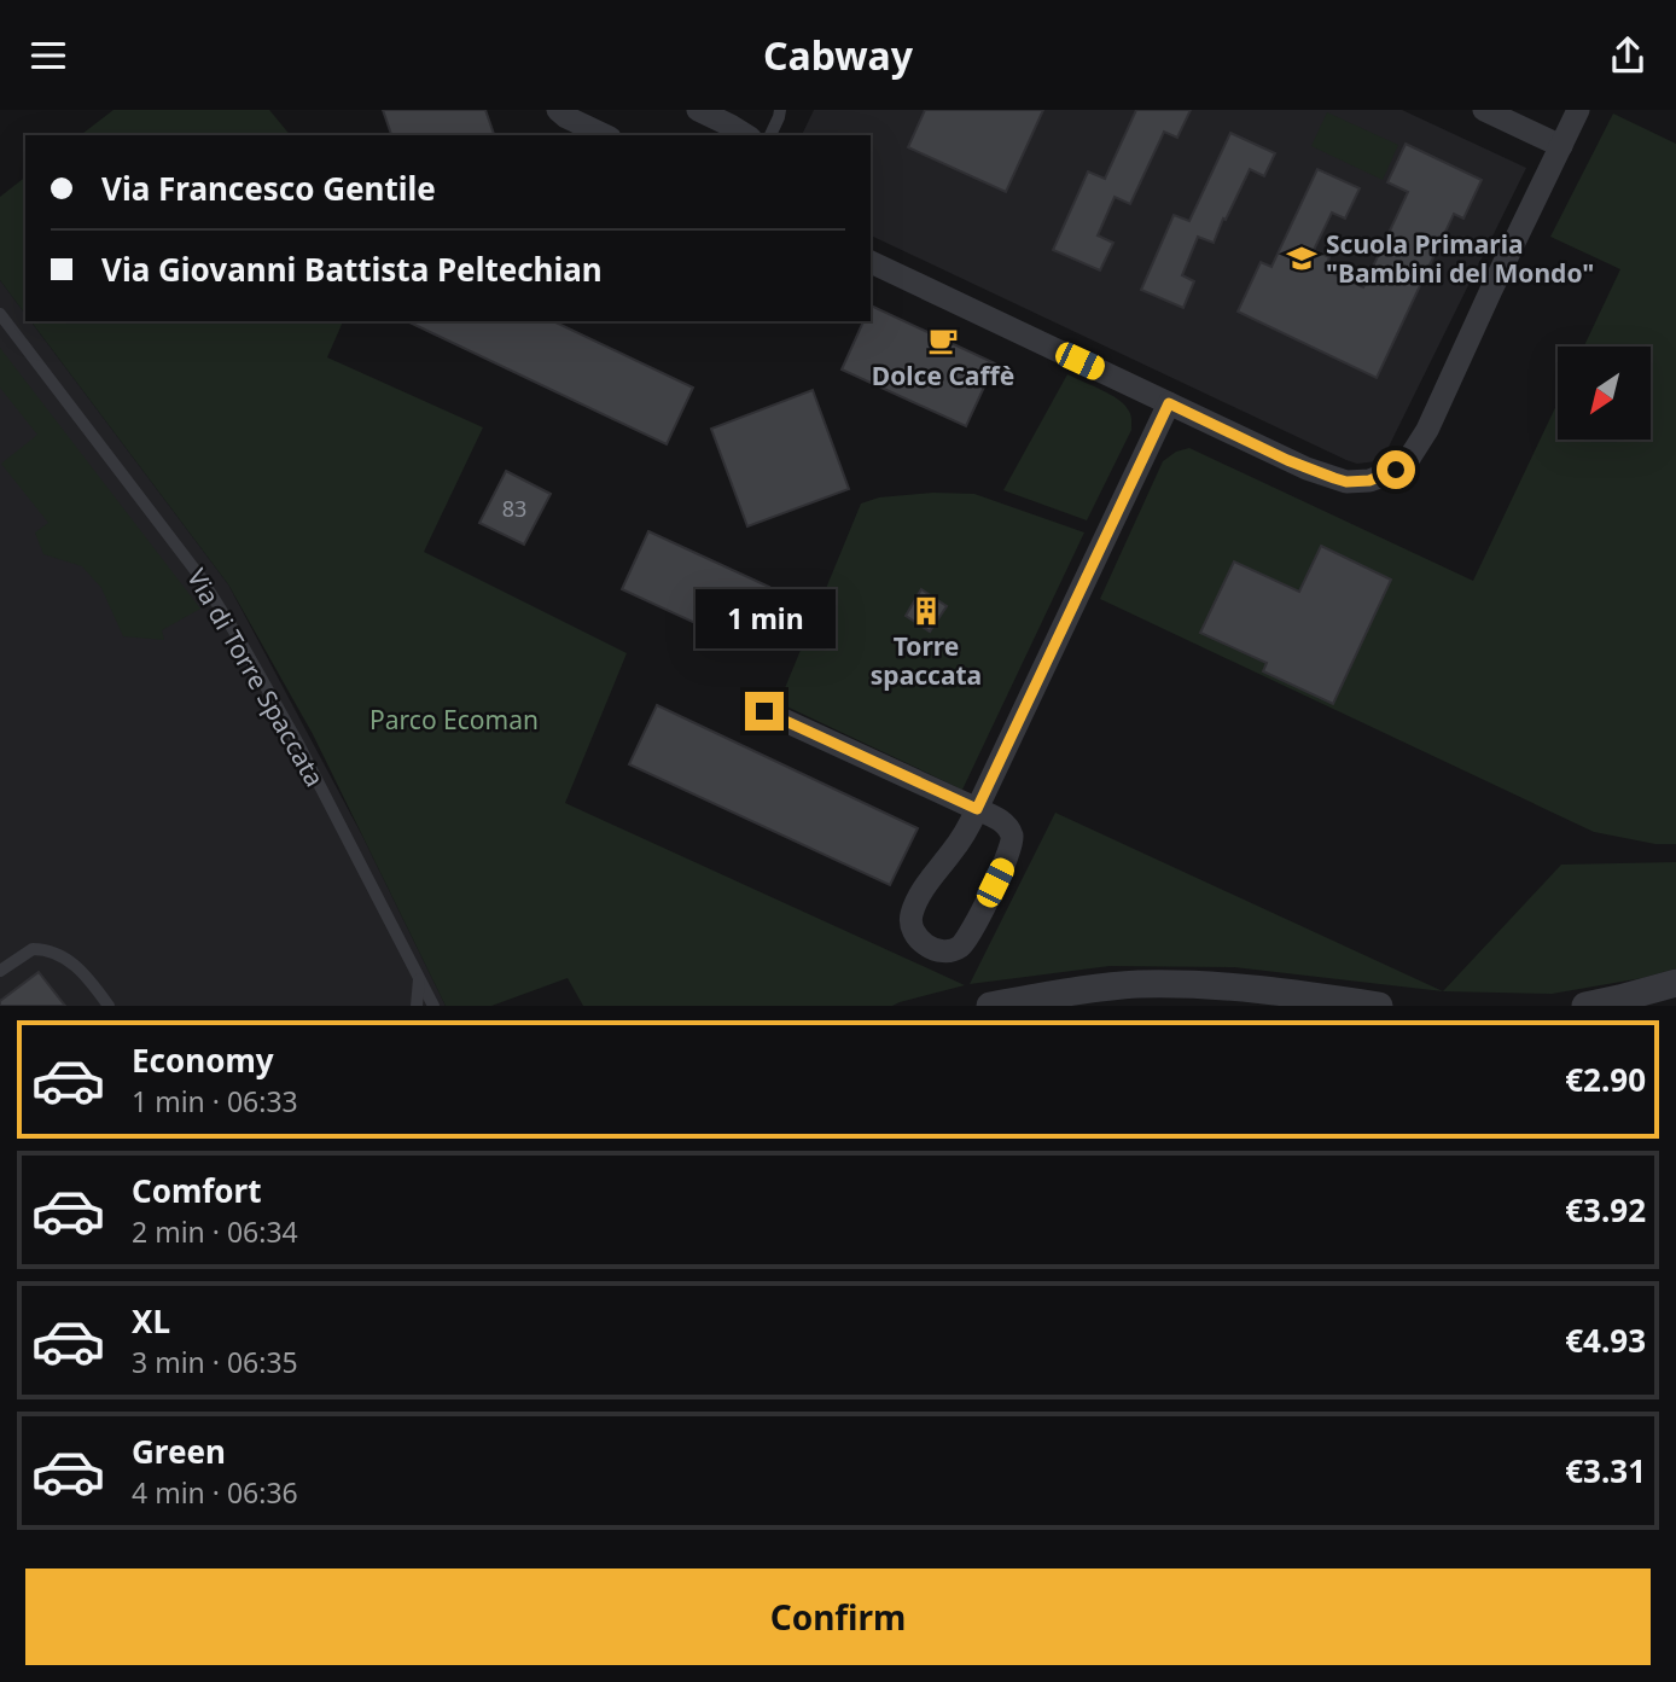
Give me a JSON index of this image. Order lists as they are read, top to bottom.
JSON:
{
  "streets": {
    "lane": ["Via di Torre Spaccata"]
  },
  "parks": ["Parco Ecoman"],
  "places": {
    "school or university": ["Scuola Primaria \"Bambini del Mondo\""],
    "cafe": ["Dolce Caffè"],
    "building": ["Torre spaccata"]
  },
  "house_numbers": ["83"],
  "north": "bottom left",
  "page": {
    "header": "Cabway",
    "banner": ["Via Francesco Gentile", "Via Giovanni Battista Peltechian"],
    "bubble": "1 min",
    "list": [
      {
        "name": "Economy",
        "note": "1 min · 06:33",
        "value": "€2.90"
      },
      {
        "name": "Comfort",
        "note": "2 min · 06:34",
        "value": "€3.92"
      },
      {
        "name": "XL",
        "note": "3 min · 06:35",
        "value": "€4.93"
      },
      {
        "name": "Green",
        "note": "4 min · 06:36",
        "value": "€3.31"
      }
    ],
    "buttons": "Confirm"
  }
}
